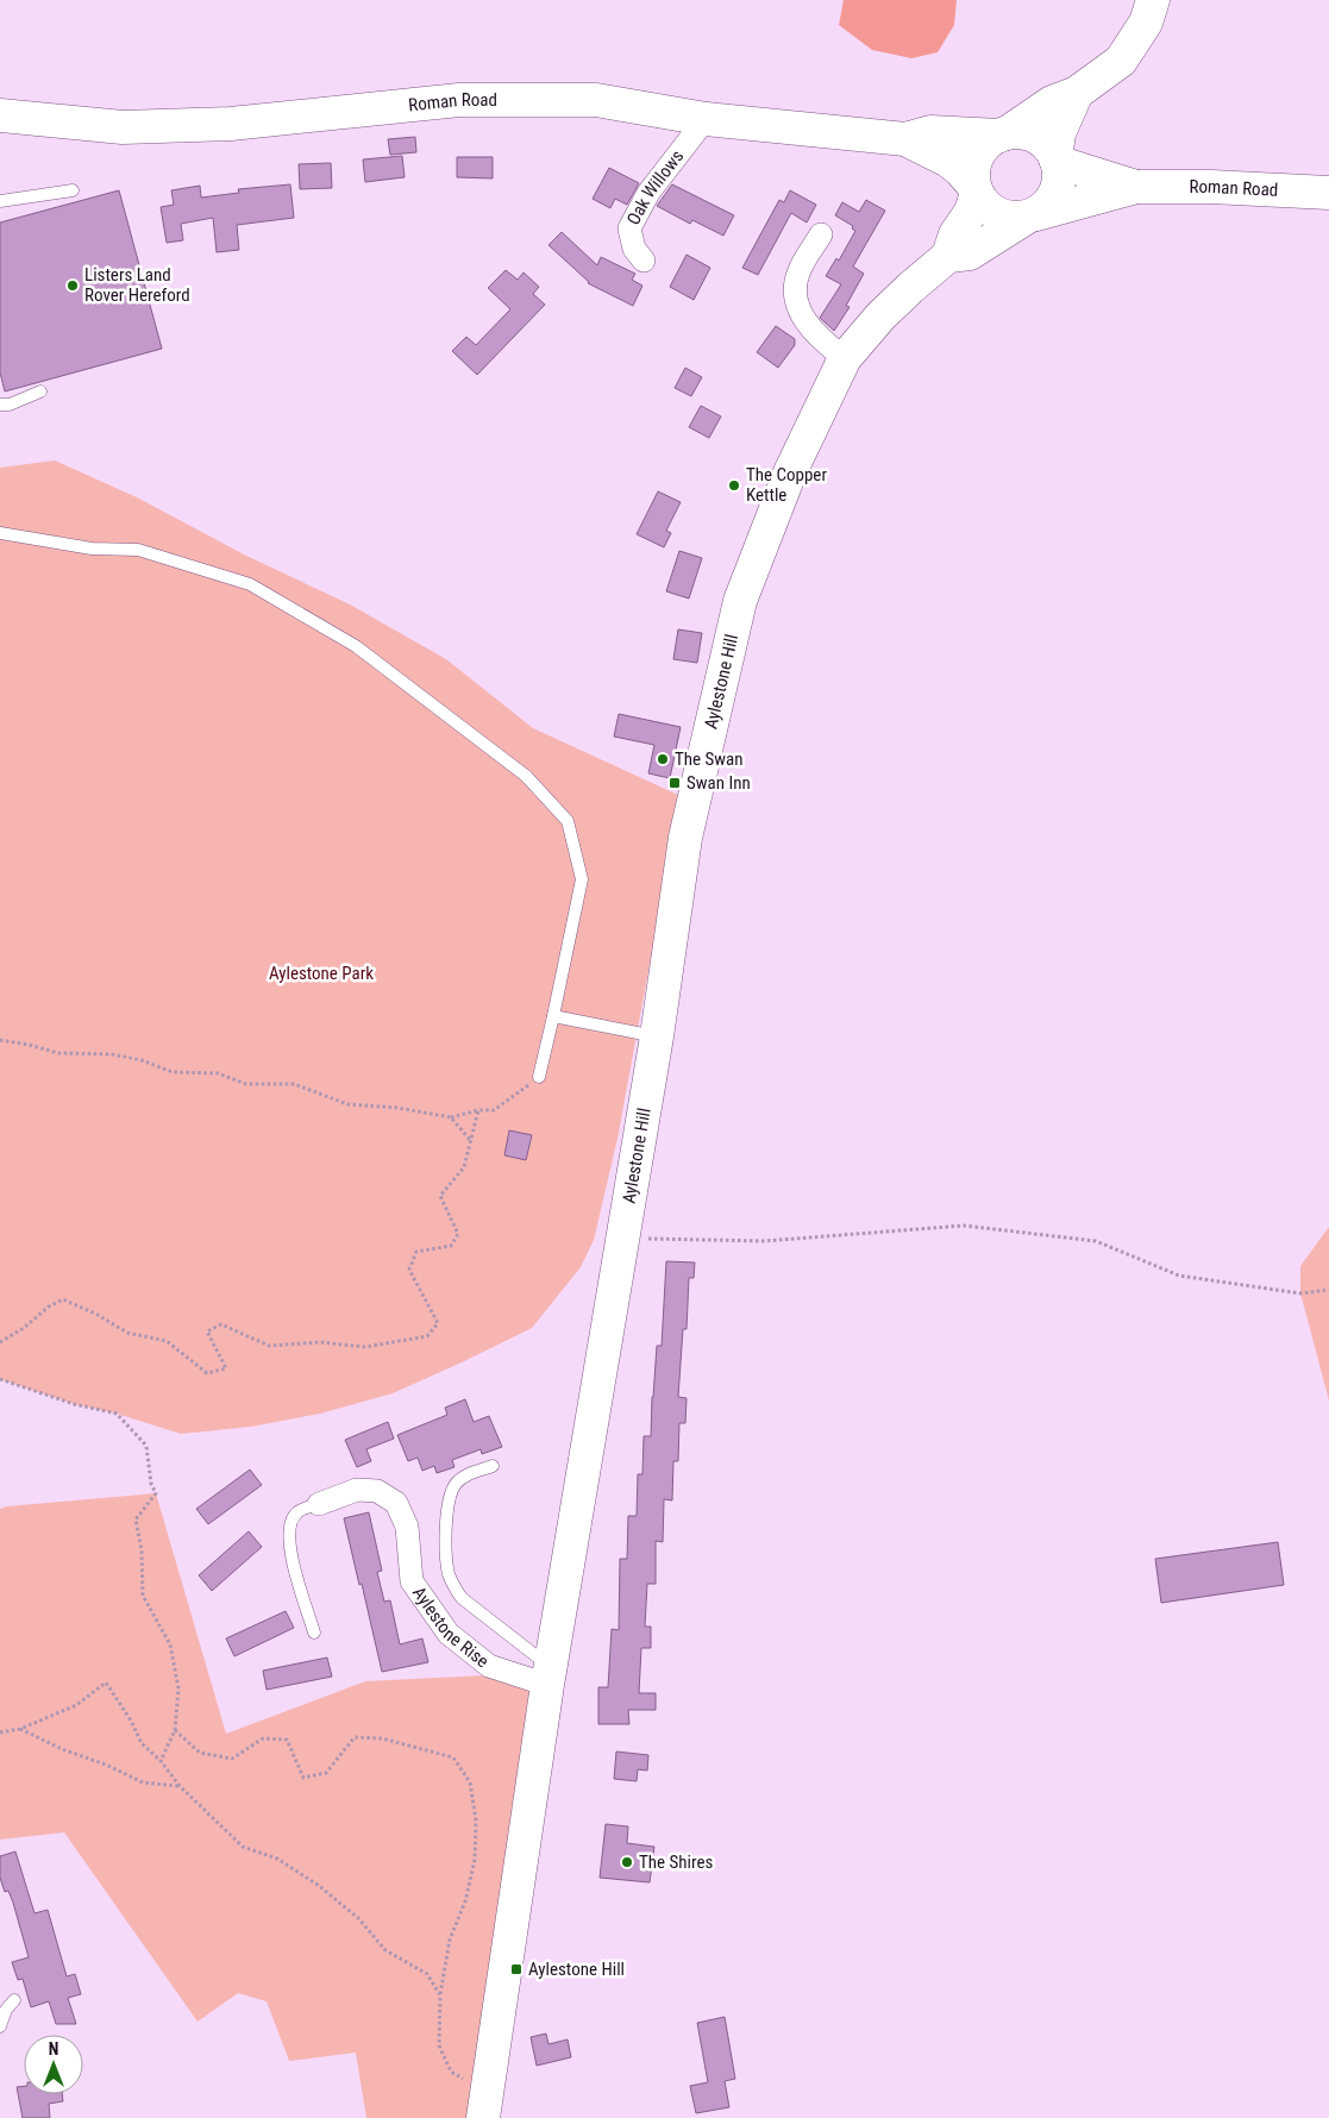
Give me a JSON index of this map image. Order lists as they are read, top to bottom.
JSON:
{
  "streets": {
    "main road": ["Roman Road", "Aylestone Hill"],
    "street": ["Oak Willows", "Aylestone Rise"]
  },
  "crossings": [
    ["Roman Road", "Oak Willows"],
    ["Roman Road", "Aylestone Hill"],
    ["Aylestone Hill", "Aylestone Rise"]
  ],
  "parks": ["Aylestone Park"],
  "places": {
    "other": [
      "Listers Land Rover Hereford",
      "The Copper Kettle",
      "The Swan",
      "The Shires"
    ],
    "transit": ["Swan Inn", "Aylestone Hill"]
  },
  "north": "top"
}
